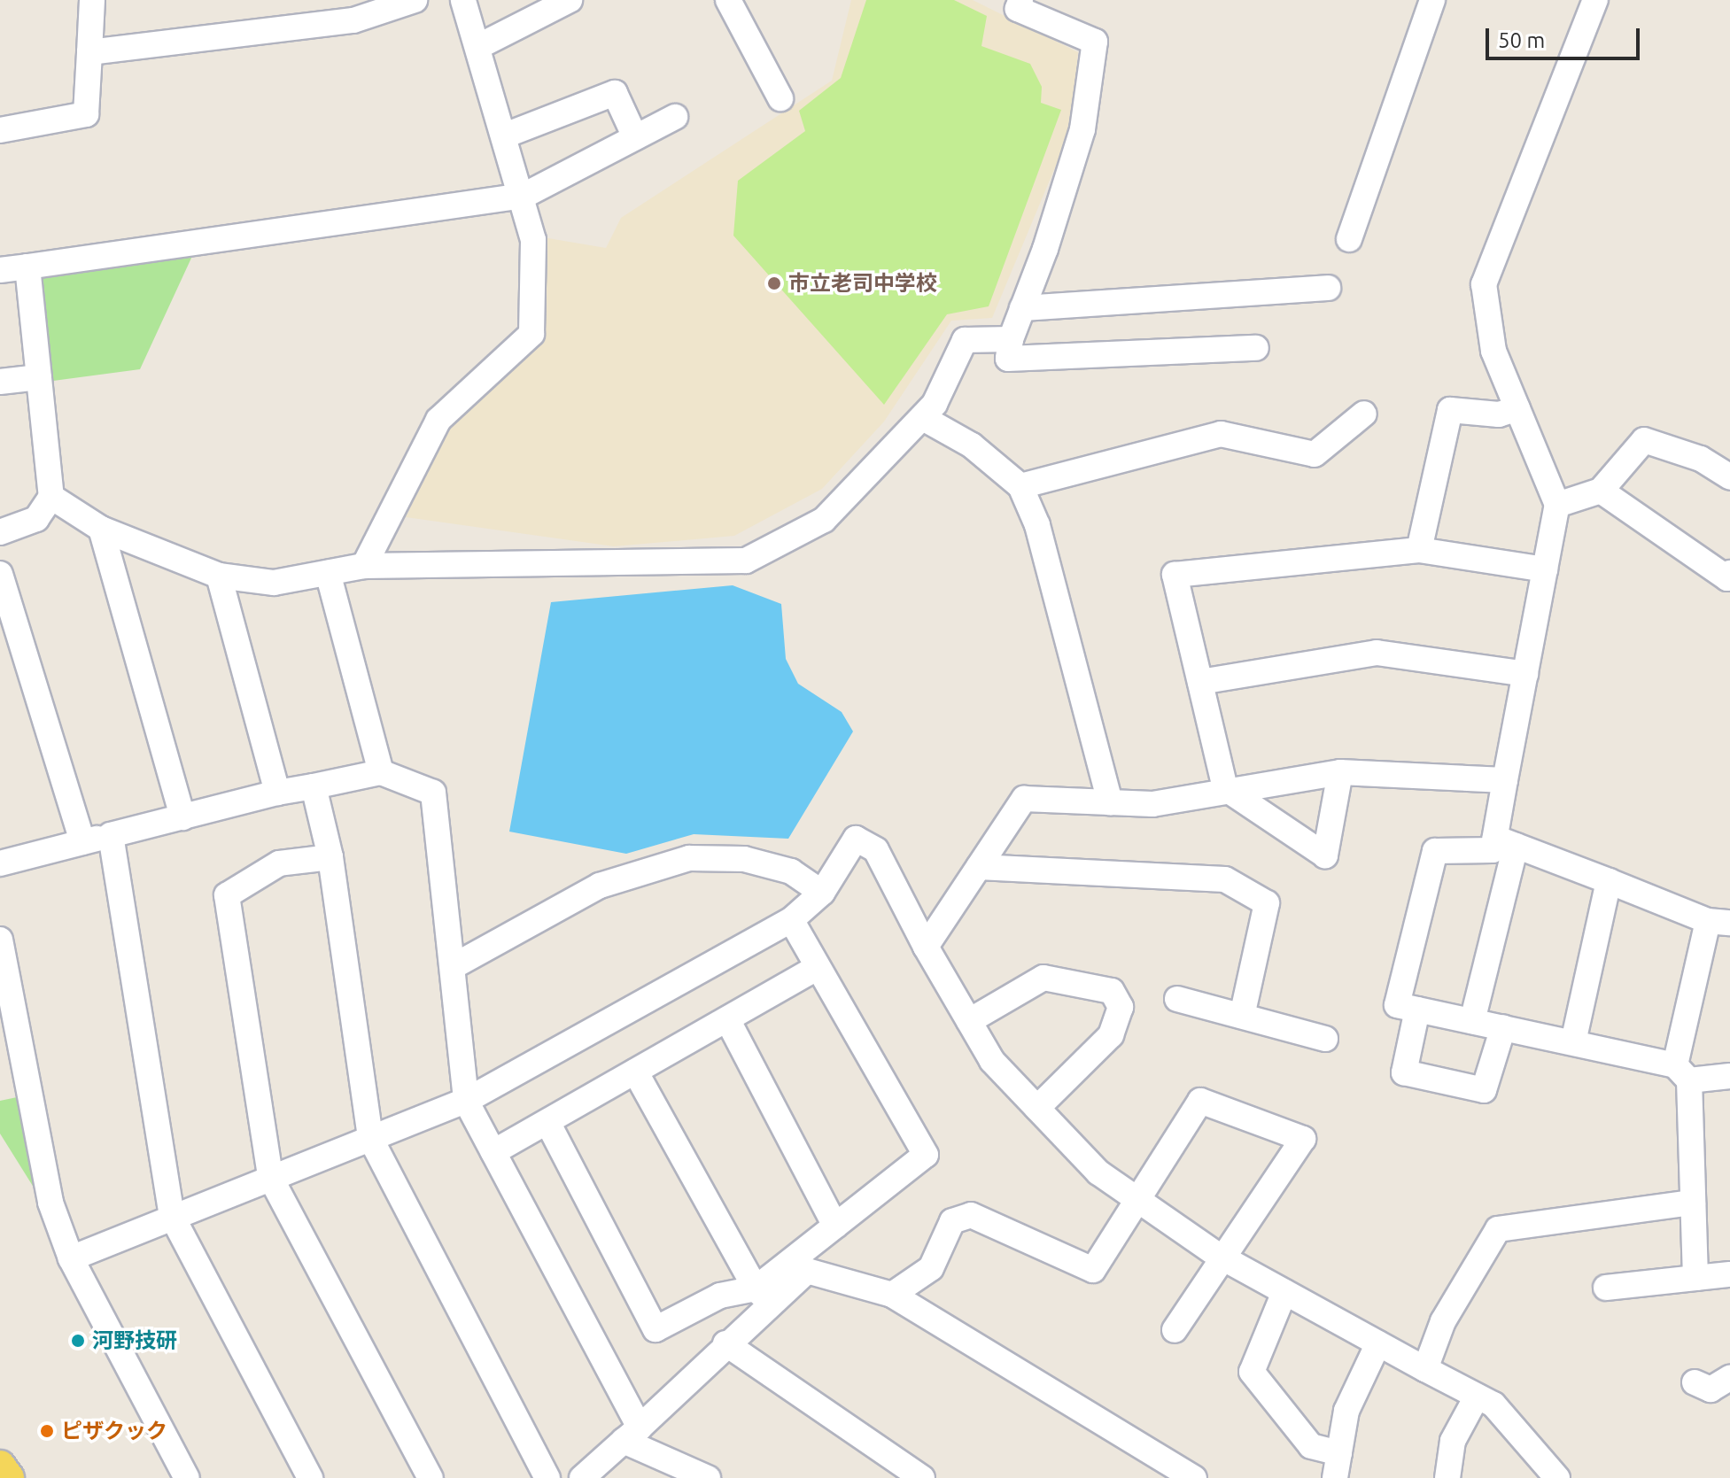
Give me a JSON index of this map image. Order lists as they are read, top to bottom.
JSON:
{
  "places": ["市立老司中学校", "河野技研", "ピザクック"],
  "scale_bar": "50 m"
}
